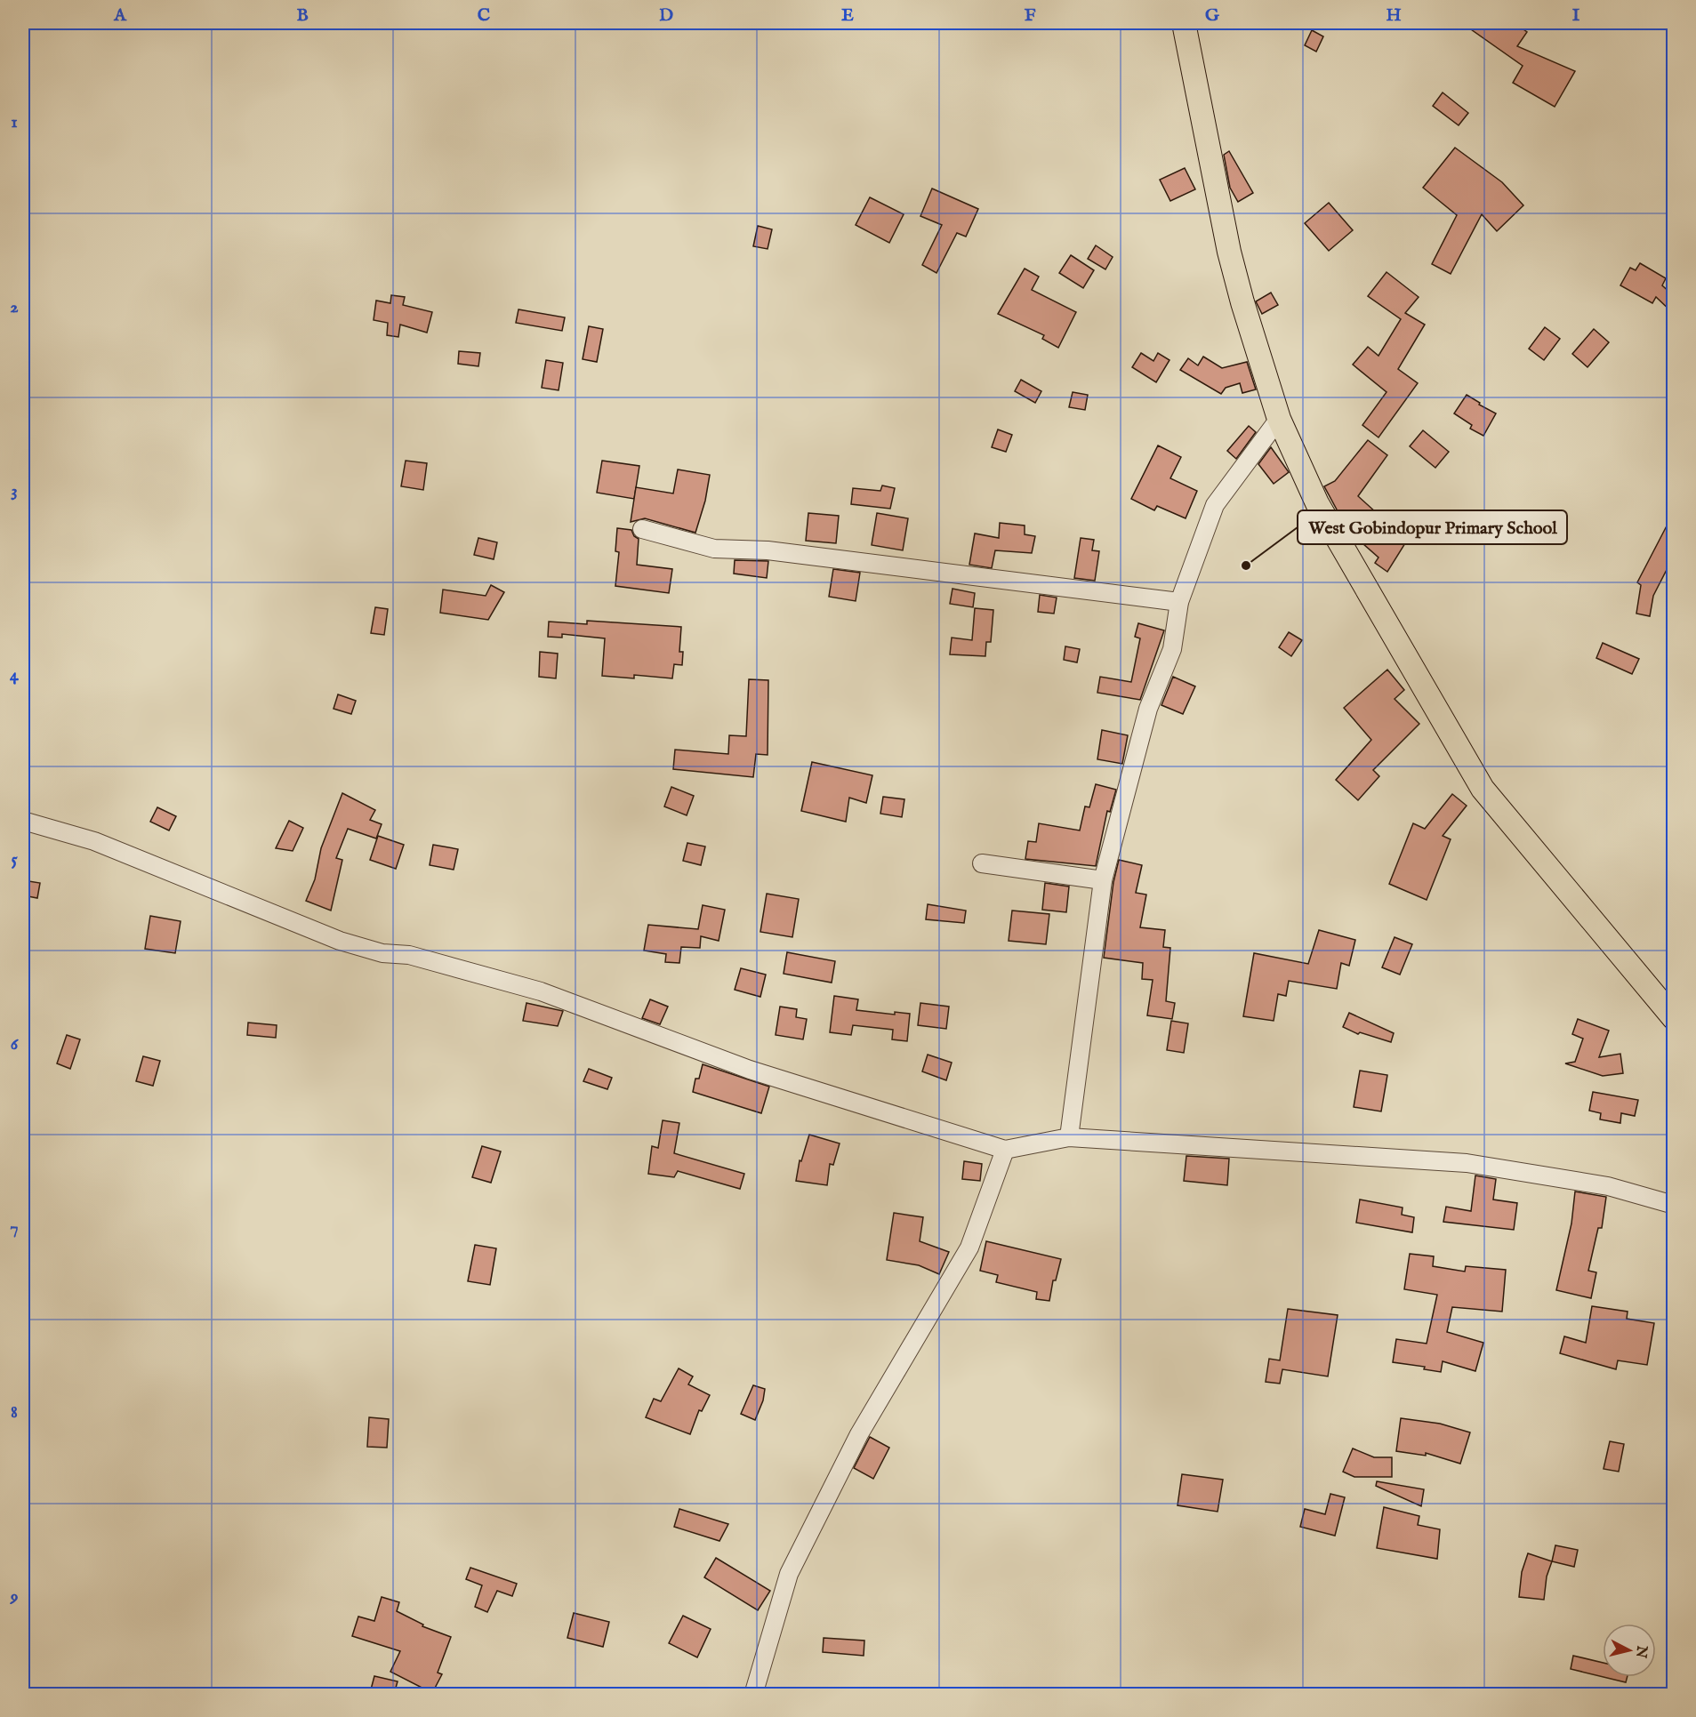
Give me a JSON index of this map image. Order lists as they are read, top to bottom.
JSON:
{
  "places": ["West Gobindopur Primary School"],
  "north": "right",
  "grid": {
    "columns": [
      "A",
      "B",
      "C",
      "D",
      "E",
      "F",
      "G",
      "H",
      "I"
    ],
    "rows": [
      "1",
      "2",
      "3",
      "4",
      "5",
      "6",
      "7",
      "8",
      "9"
    ]
  }
}
